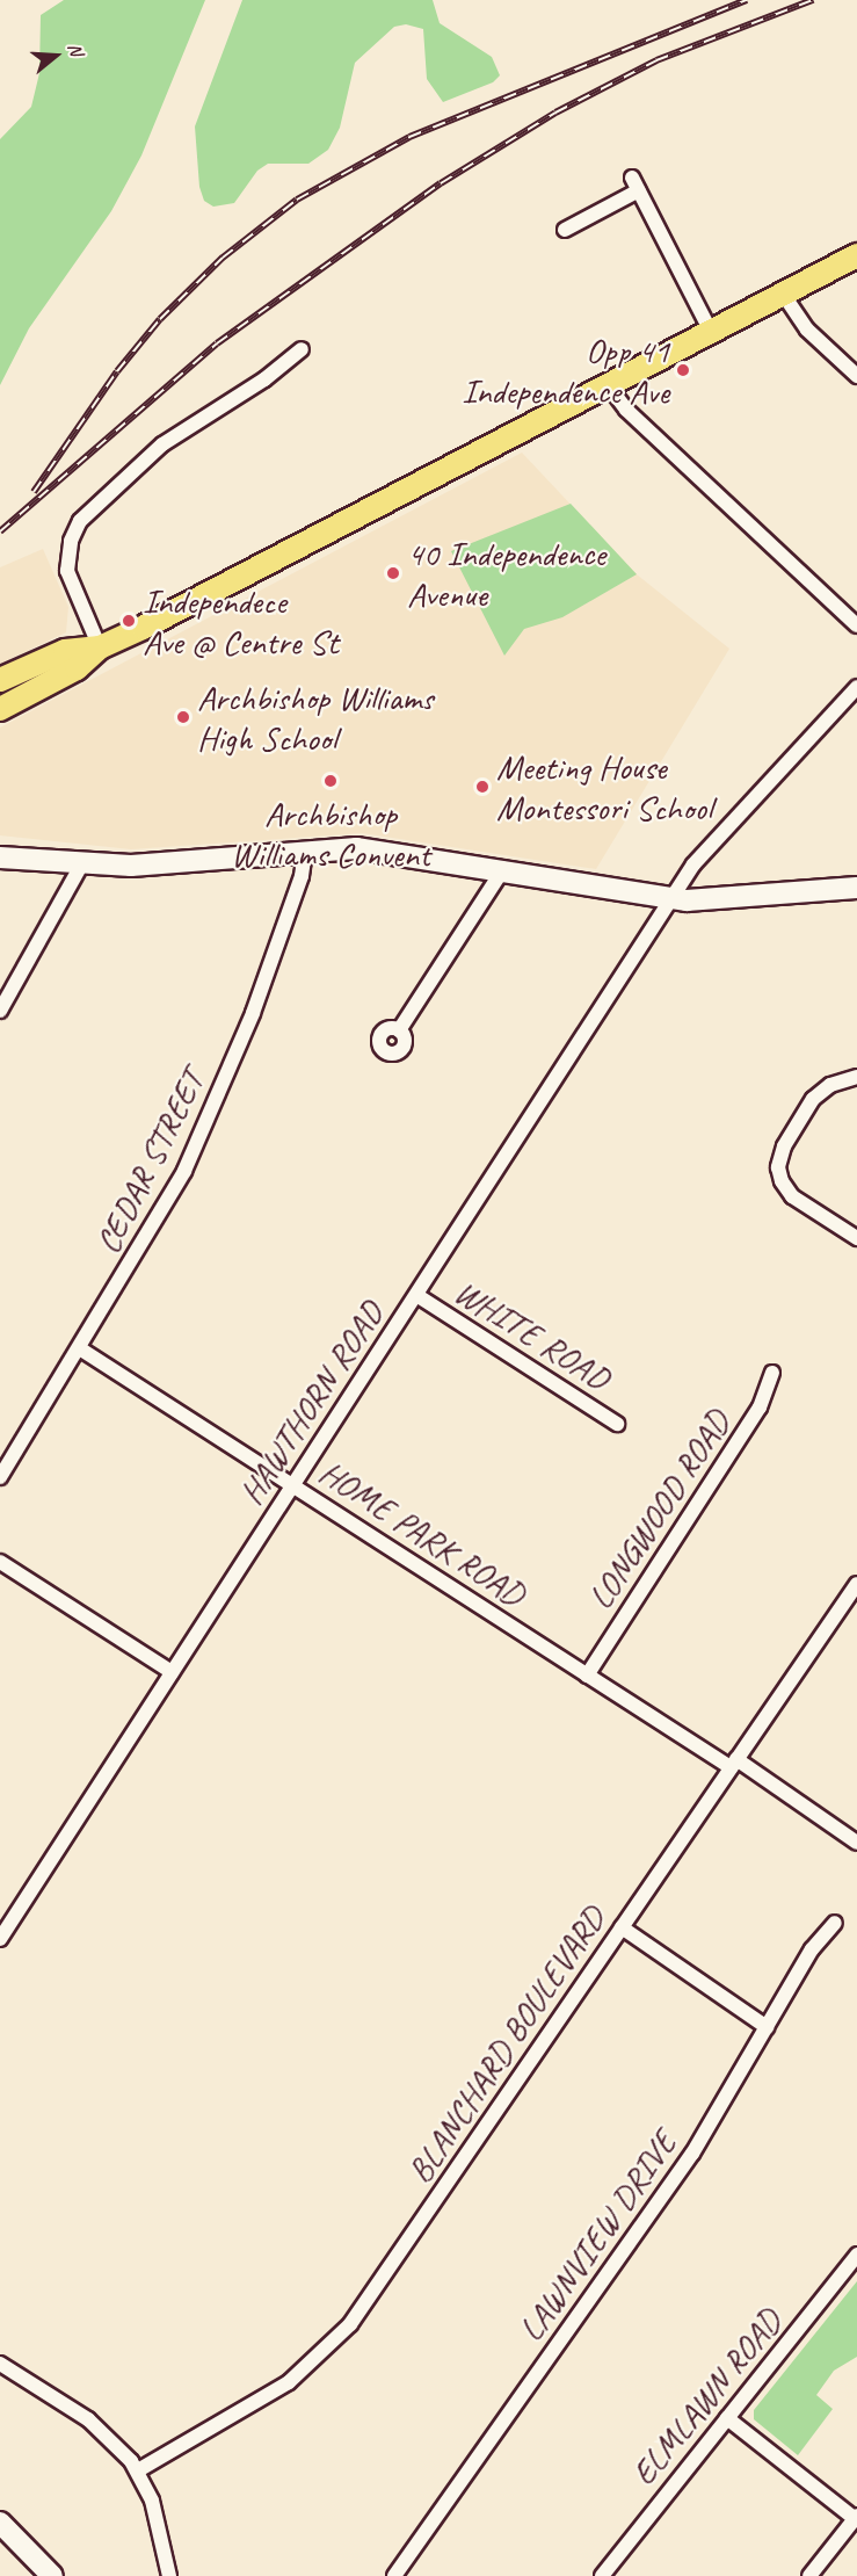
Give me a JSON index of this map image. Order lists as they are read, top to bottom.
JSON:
{
  "streets": {
    "street": [
      "CEDAR STREET",
      "WHITE ROAD",
      "HAWTHORN ROAD",
      "LONGWOOD ROAD",
      "HOME PARK ROAD",
      "BLANCHARD BOULEVARD",
      "LAWNVIEW DRIVE",
      "ELMLAWN ROAD"
    ]
  },
  "crossings": [
    ["CEDAR STREET", "HOME PARK ROAD"],
    ["WHITE ROAD", "HAWTHORN ROAD"],
    ["HAWTHORN ROAD", "HOME PARK ROAD"],
    ["LONGWOOD ROAD", "HOME PARK ROAD"],
    ["HOME PARK ROAD", "BLANCHARD BOULEVARD"]
  ],
  "places": [
    "Opp 41 Independence Ave",
    "40 Independence Avenue",
    "Independece Ave @ Centre St",
    "Archbishop Williams High School",
    "Archbishop Williams Convent",
    "Meeting House Montessori School"
  ],
  "north": "right"
}
